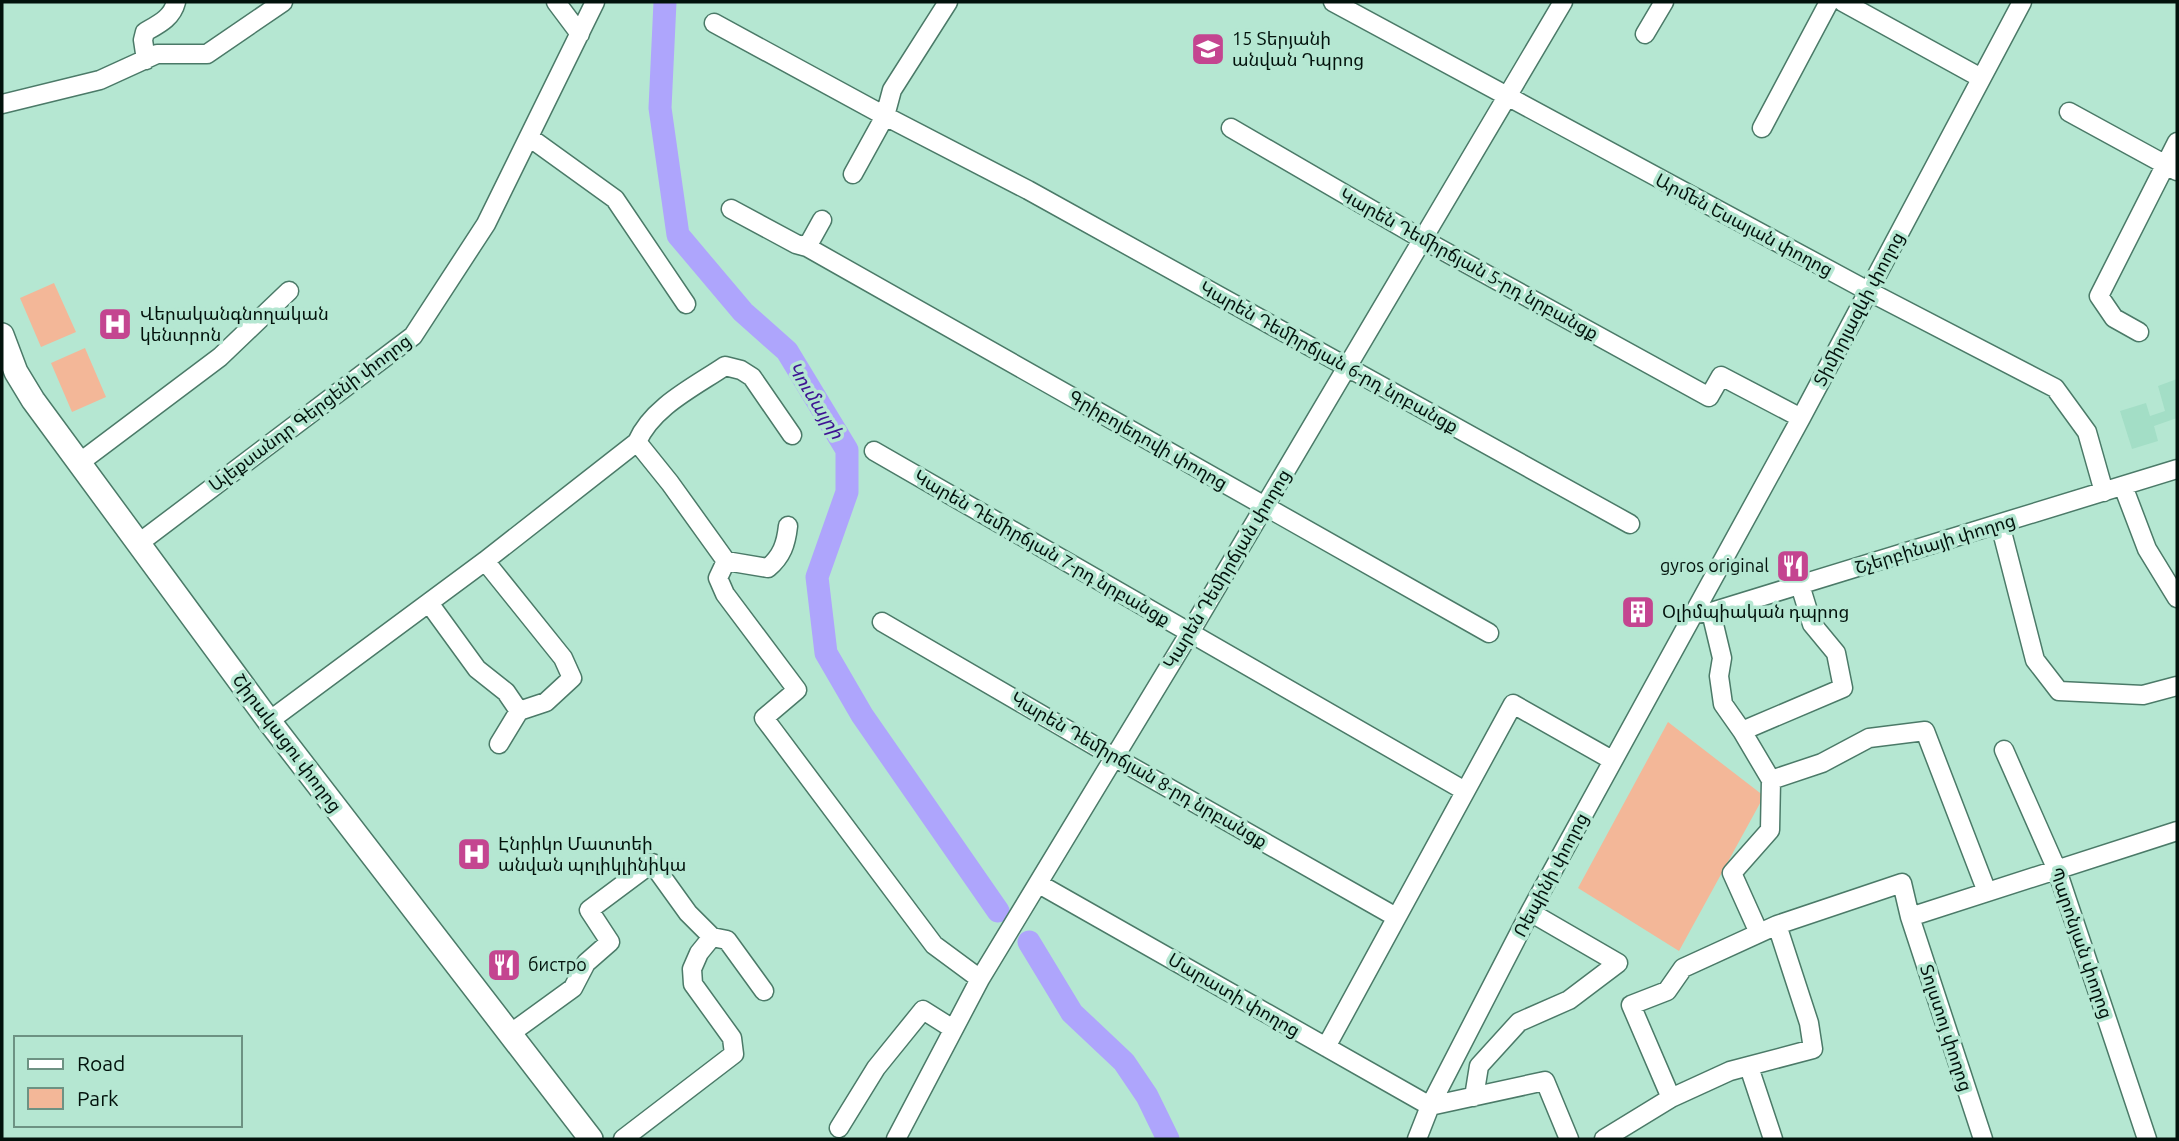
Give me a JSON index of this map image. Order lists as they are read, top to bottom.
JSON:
{
  "streets": {
    "main road": ["Շիրակացու փողոց"],
    "street": [
      "Արմեն Եսայան փողոց",
      "Կարեն Դեմիրճյան 5-րդ նրբանցք",
      "Տիմիրյազևի փողոց",
      "Կարեն Դեմիրճյան 6-րդ նրբանցք",
      "Ալեքսանդր Գերցենի փողոց",
      "Գրիբոյեդովի փողոց",
      "Շչերբինայի փողոց",
      "Կարեն Դեմիրճյան 7-րդ նրբանցք",
      "Կարեն Դեմիրճյան փողոց",
      "Կարեն Դեմիրճյան 8-րդ նրբանցք",
      "Ռեպինի փողոց",
      "Պարոնյան փողոց",
      "Մարատի փողոց",
      "Տոլստոյ փողոց"
    ]
  },
  "crossings": [
    ["Արմեն Եսայան փողոց", "Տիմիրյազևի փողոց"],
    ["Արմեն Եսայան փողոց", "Շչերբինայի փողոց"],
    ["Արմեն Եսայան փողոց", "Կարեն Դեմիրճյան փողոց"],
    ["Կարեն Դեմիրճյան 5-րդ նրբանցք", "Տիմիրյազևի փողոց"],
    ["Կարեն Դեմիրճյան 5-րդ նրբանցք", "Կարեն Դեմիրճյան փողոց"],
    ["Տիմիրյազևի փողոց", "Շչերբինայի փողոց"],
    ["Տիմիրյազևի փողոց", "Ռեպինի փողոց"],
    ["Կարեն Դեմիրճյան 6-րդ նրբանցք", "Կարեն Դեմիրճյան փողոց"],
    ["Ալեքսանդր Գերցենի փողոց", "Շիրակացու փողոց"],
    ["Գրիբոյեդովի փողոց", "Կարեն Դեմիրճյան փողոց"],
    ["Շչերբինայի փողոց", "Ռեպինի փողոց"],
    ["Կարեն Դեմիրճյան 7-րդ նրբանցք", "Կարեն Դեմիրճյան փողոց"],
    ["Կարեն Դեմիրճյան փողոց", "Կարեն Դեմիրճյան 8-րդ նրբանցք"],
    ["Կարեն Դեմիրճյան փողոց", "Մարատի փողոց"],
    ["Ռեպինի փողոց", "Մարատի փողոց"]
  ],
  "water": ["Կումայրի"],
  "places": {
    "school or university": ["15 Տերյանի անվան Դպրոց"],
    "hospital": ["Վերականգնողական կենտրոն", "Էնրիկո Մատտեի անվան պոլիկլինիկա"],
    "restaurant": ["gyros original", "бистро"],
    "building": ["Օլիմպիական դպրոց"]
  },
  "legend": ["Road", "Park"]
}
